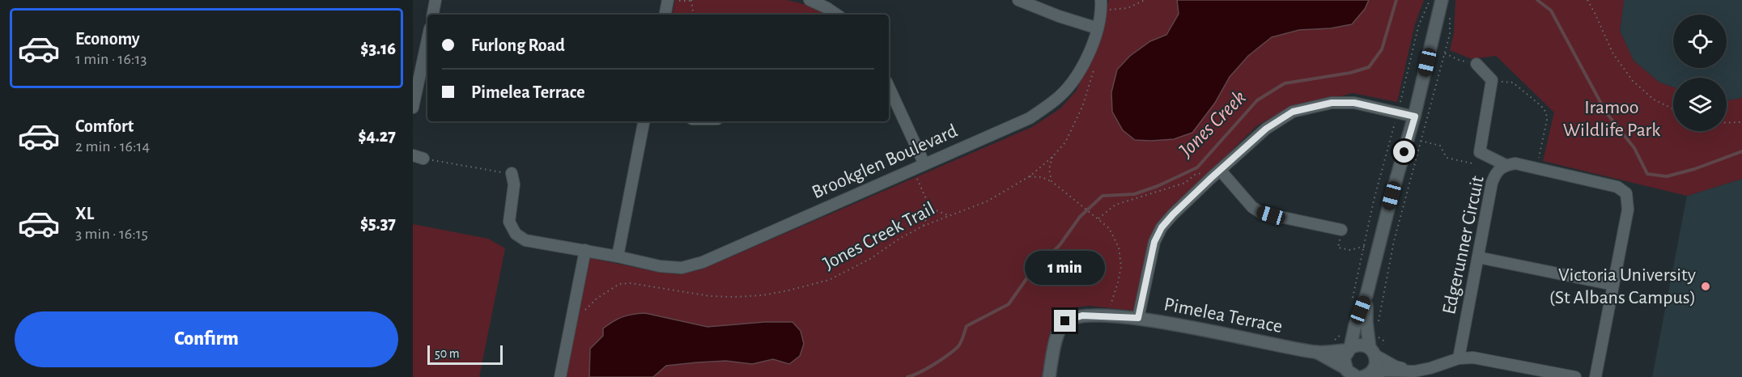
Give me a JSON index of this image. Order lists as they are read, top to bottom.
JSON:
{
  "streets": {
    "main road": ["Pimelea Terrace"],
    "street": ["Brookglen Boulevard", "Edgerunner Circuit"],
    "path": ["Jones Creek Trail"]
  },
  "water": ["Jones Creek"],
  "parks": ["Iramoo Wildlife Park"],
  "places": ["Victoria University (St Albans Campus)"],
  "scale_bar": "50 m",
  "page": {
    "list": [
      {
        "name": "Economy",
        "note": "1 min · 16:13",
        "value": "$3.16"
      },
      {
        "name": "Comfort",
        "note": "2 min · 16:14",
        "value": "$4.27"
      },
      {
        "name": "XL",
        "note": "3 min · 16:15",
        "value": "$5.37"
      }
    ],
    "banner": ["Furlong Road", "Pimelea Terrace"],
    "bubble": "1 min",
    "buttons": "Confirm",
    "scale": "50 m"
  }
}
